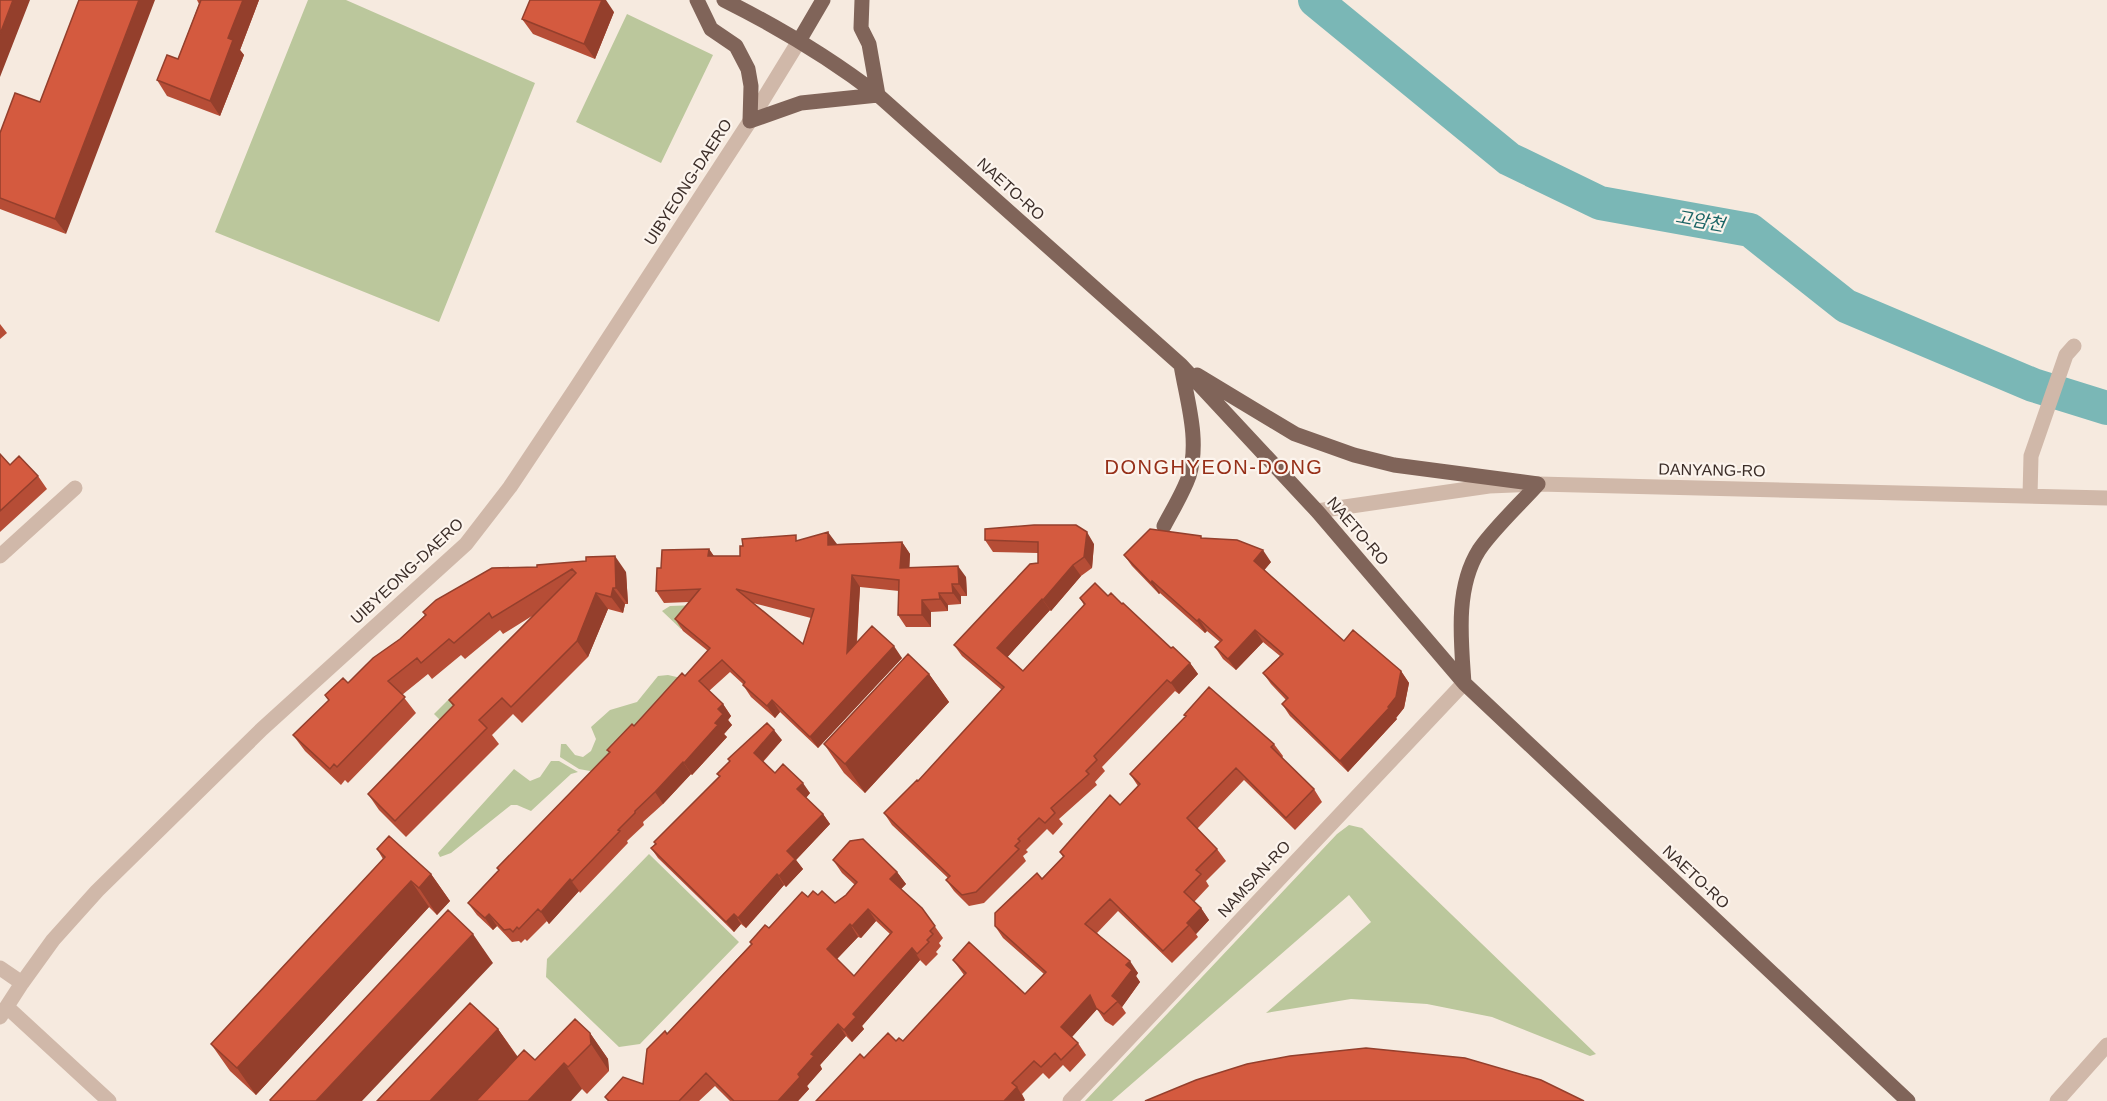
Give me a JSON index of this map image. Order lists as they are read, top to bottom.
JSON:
{
  "streets": {
    "main road": ["UIBYEONG-DAERO", "NAETO-RO"],
    "street": ["DANYANG-RO", "NAMSAN-RO"]
  },
  "crossings": [
    ["UIBYEONG-DAERO", "NAETO-RO"],
    ["NAETO-RO", "DANYANG-RO"],
    ["NAETO-RO", "NAMSAN-RO"]
  ],
  "districts": ["DONGHYEON-DONG"],
  "water": ["고암천"]
}
